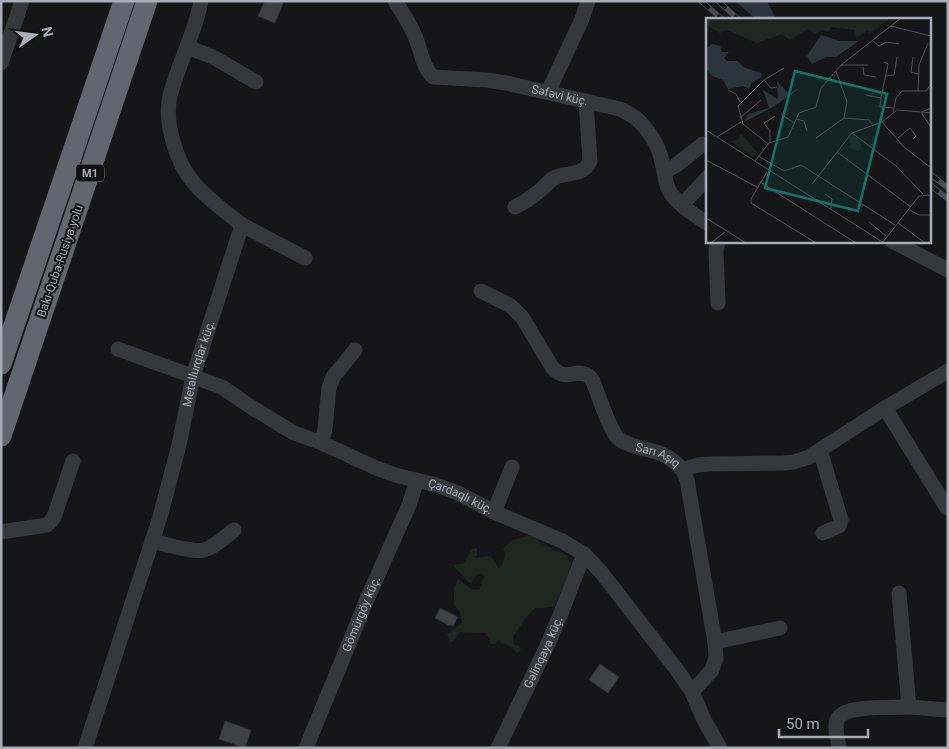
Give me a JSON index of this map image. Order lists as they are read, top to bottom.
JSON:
{
  "streets": {
    "highway": ["M1", "Bakı-Quba-Rusiya yolu"],
    "street": [
      "Səfəvi küç.",
      "Metallurqlar küç.",
      "Sarı Aşıq",
      "Çardaqlı küç.",
      "Gömürgöy küç.",
      "Gəlinqaya küç."
    ]
  },
  "crossings": [
    ["Metallurqlar küç.", "Çardaqlı küç."],
    ["Çardaqlı küç.", "Gömürgöy küç."],
    ["Çardaqlı küç.", "Gəlinqaya küç."]
  ],
  "scale_bar": "50 m",
  "north": "right"
}
